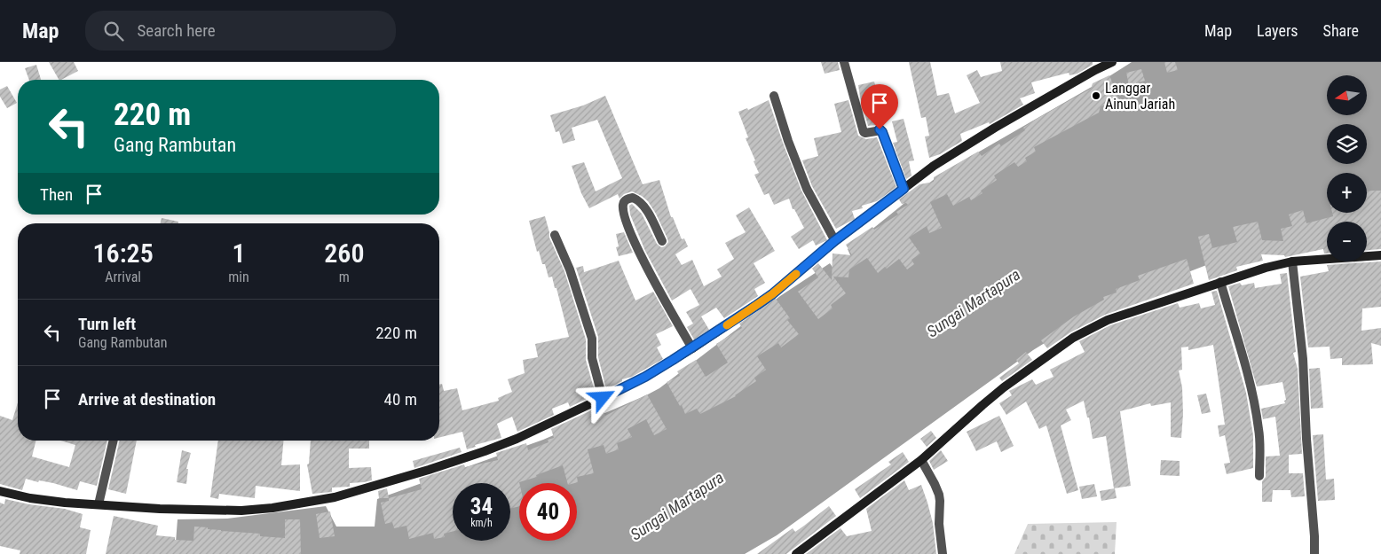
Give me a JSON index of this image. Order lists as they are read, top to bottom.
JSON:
{
  "water": ["Sungai Martapura"],
  "places": ["Langgar Ainun Jariah"],
  "north": "left",
  "page": {
    "header": "Map",
    "search": "Search here",
    "nav": ["Map", "Layers", "Share"],
    "map_buttons": ["+", "−"],
    "turn": ["220 m", "Gang Rambutan"],
    "then": "Then",
    "eta": [
      "16:25",
      "Arrival",
      "1",
      "min",
      "260",
      "m"
    ],
    "list": [
      {
        "name": "Turn left",
        "note": "Gang Rambutan",
        "value": "220 m"
      },
      {
        "name": "Arrive at destination",
        "value": "40 m"
      }
    ],
    "speed": "34 km/h",
    "limit": "40"
  }
}
